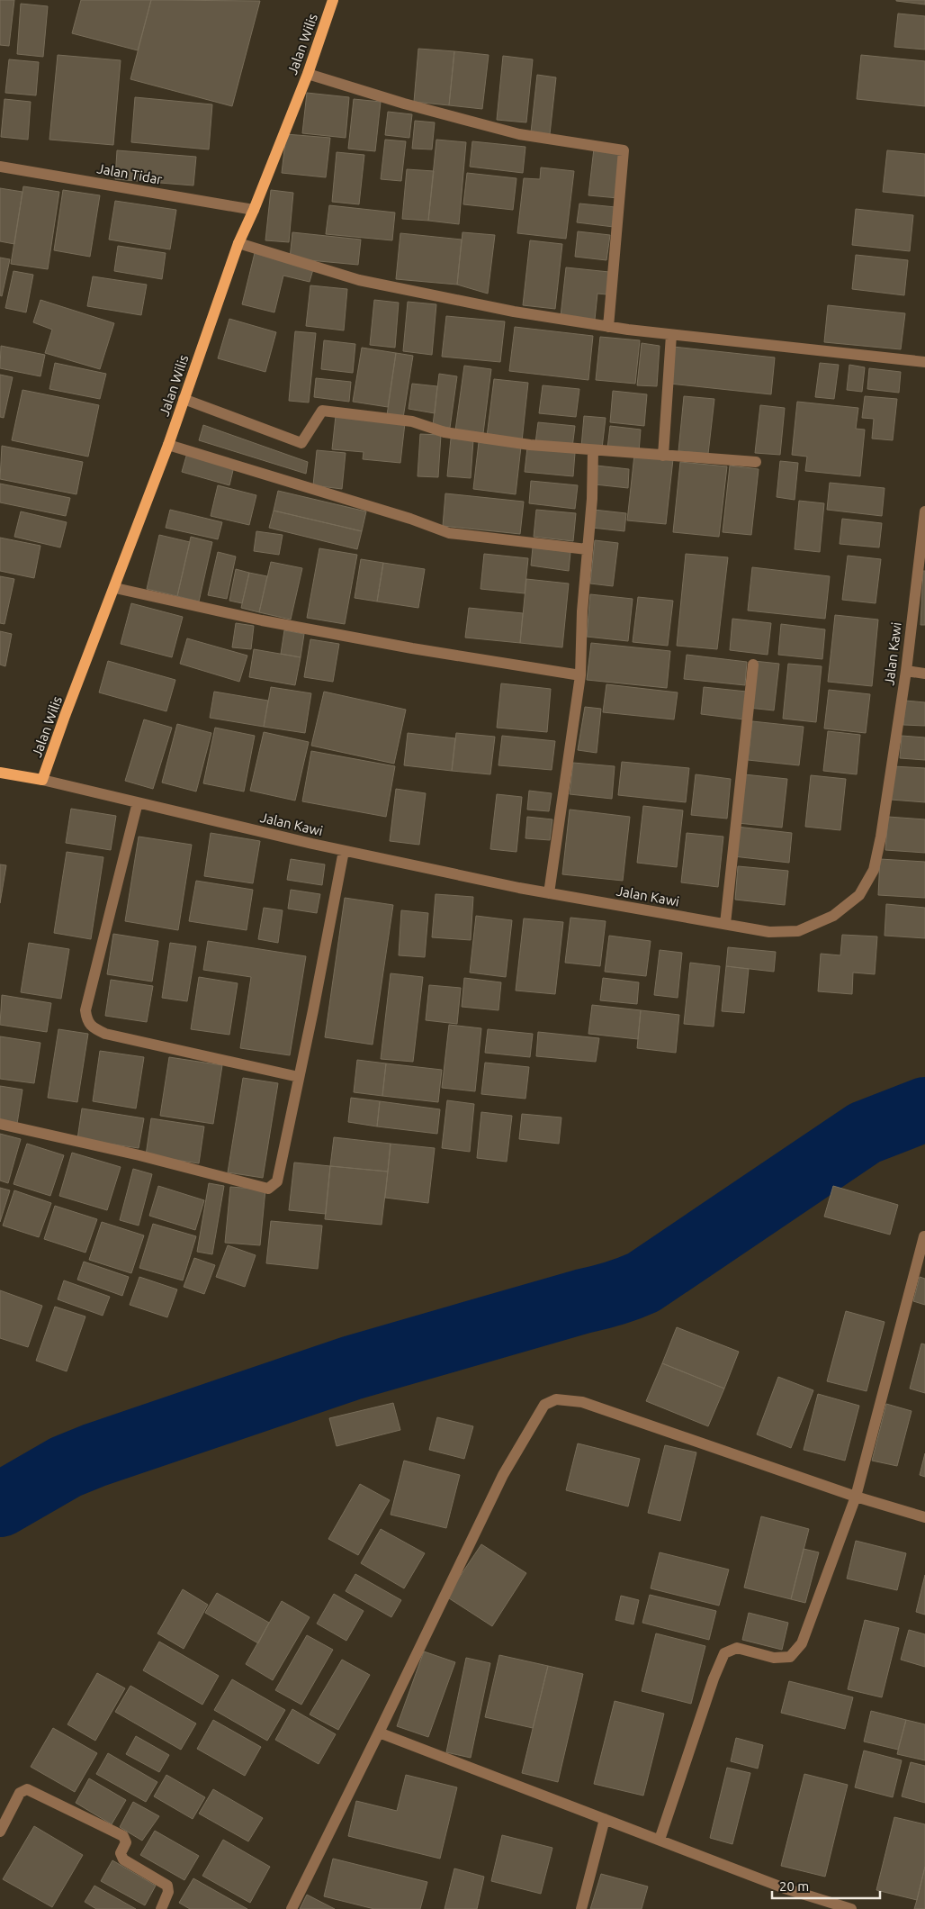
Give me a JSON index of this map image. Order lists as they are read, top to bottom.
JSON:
{
  "streets": {
    "main road": ["Jalan Wilis"],
    "street": ["Jalan Tidar", "Jalan Kawi"]
  },
  "crossings": [
    ["Jalan Wilis", "Jalan Tidar"],
    ["Jalan Wilis", "Jalan Kawi"]
  ],
  "scale_bar": "20 m"
}
